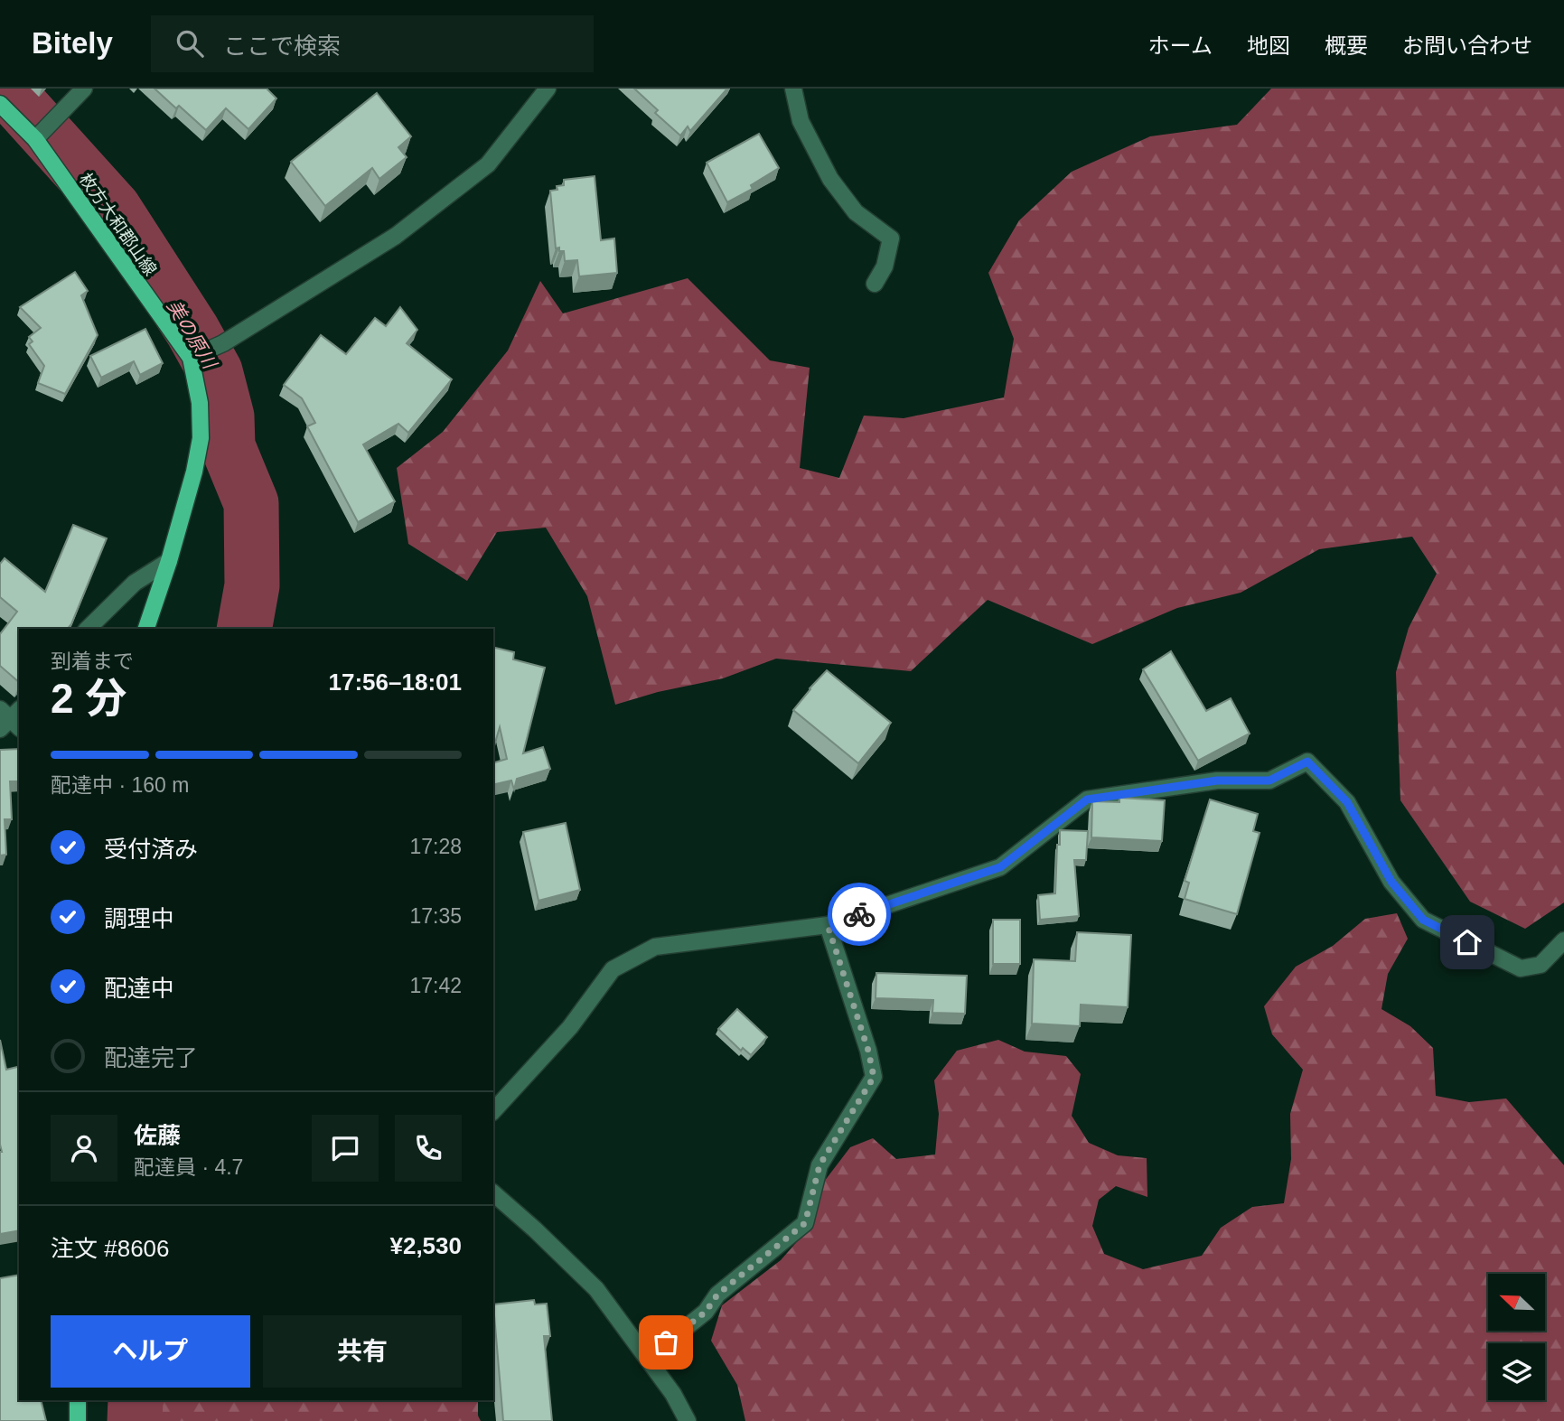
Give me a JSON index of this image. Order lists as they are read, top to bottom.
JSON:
{
  "streets": {
    "main road": ["枚方大和郡山線"]
  },
  "water": ["美の原川"],
  "north": "top left",
  "page": {
    "header": "Bitely",
    "search": "ここで検索",
    "nav": [
      "ホーム",
      "地図",
      "概要",
      "お問い合わせ"
    ],
    "heading": ["2 分", "到着まで", "17:56–18:01"],
    "panel": [
      "佐藤",
      "配達員 · 4.7",
      "注文 #8606",
      "¥2,530"
    ],
    "bar": "配達中 · 160 m",
    "list": [
      ["受付済み", "17:28"],
      ["調理中", "17:35"],
      ["配達中", "17:42"],
      "配達完了"
    ],
    "buttons": ["ヘルプ", "共有"]
  }
}
